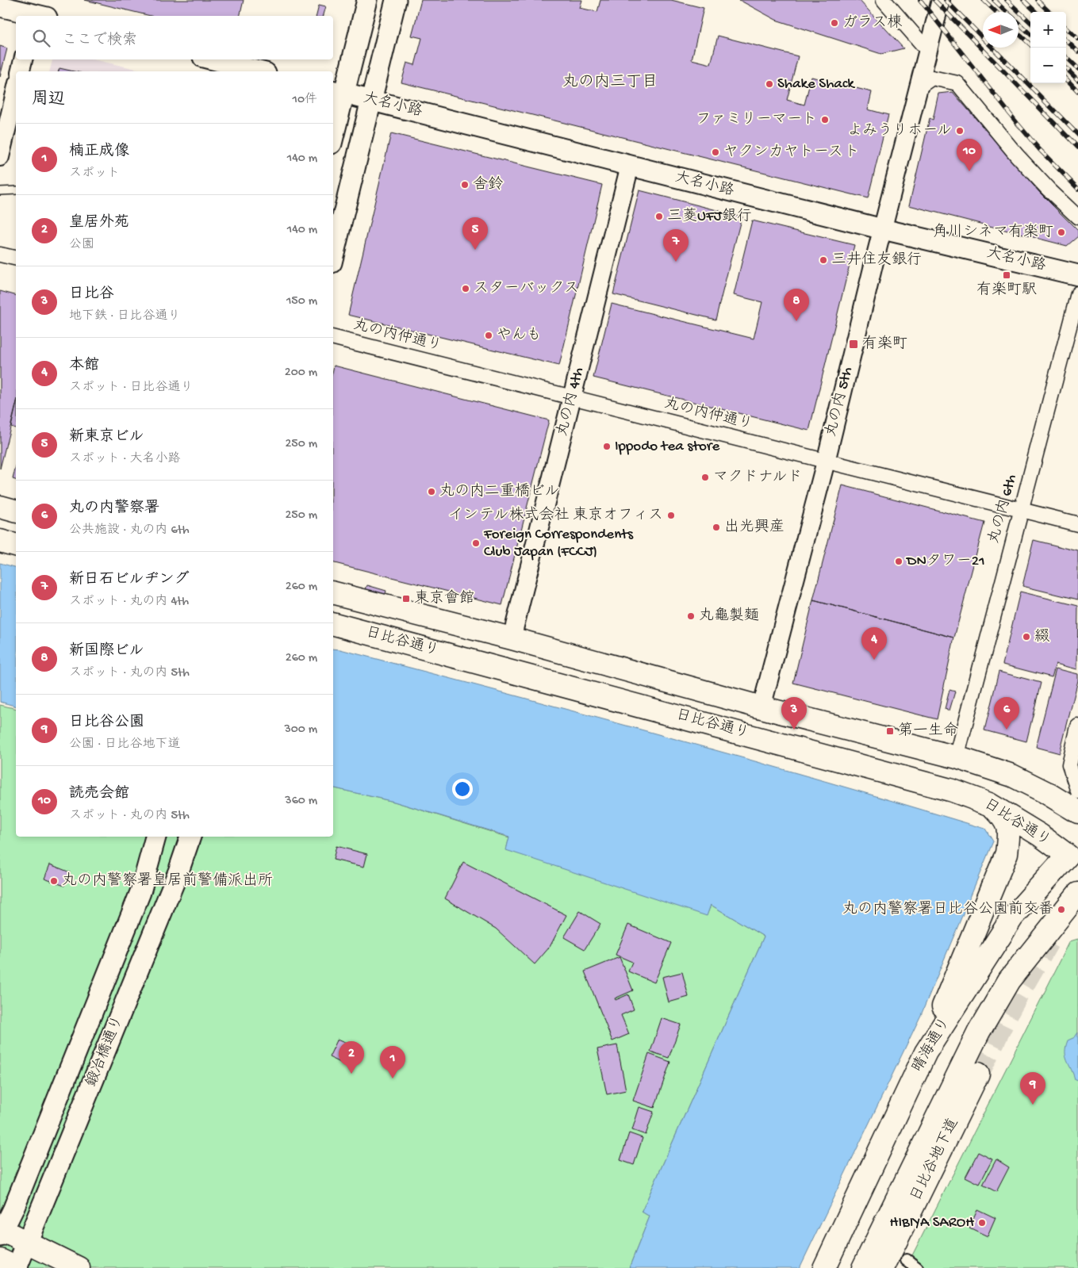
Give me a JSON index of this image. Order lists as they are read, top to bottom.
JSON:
{
  "streets": {
    "main road": [
      "大名小路",
      "日比谷通り",
      "晴海通り",
      "鍛冶橋通り",
      "日比谷地下道"
    ],
    "street": [
      "丸の内仲通り",
      "丸の内 4th",
      "丸の内 5th",
      "丸の内 6th"
    ]
  },
  "crossings": [
    ["大名小路", "丸の内 4th"],
    ["大名小路", "丸の内 5th"],
    ["丸の内仲通り", "丸の内 4th"],
    ["丸の内仲通り", "丸の内 5th"],
    ["丸の内仲通り", "丸の内 6th"],
    ["丸の内 4th", "日比谷通り"],
    ["丸の内 5th", "日比谷通り"],
    ["丸の内 6th", "日比谷通り"],
    ["日比谷通り", "晴海通り"]
  ],
  "districts": ["丸の内三丁目"],
  "places": {
    "other": [
      "ガラス棟",
      "Shake Shack",
      "ファミリーマート",
      "よみうりホール",
      "ヤクンカヤトースト",
      "舎鈴",
      "三菱UFJ銀行",
      "角川シネマ有楽町",
      "三井住友銀行",
      "スターバックス",
      "やんも",
      "Ippodo tea store",
      "マクドナルド",
      "丸の内二重橋ビル",
      "インテル株式会社 東京オフィス",
      "出光興産",
      "Foreign Correspondents Club Japan (FCCJ)",
      "DNタワー21",
      "丸龜製麵",
      "綴",
      "丸の内警察署皇居前警備派出所",
      "丸の内警察署日比谷公園前交番",
      "HIBIYA SAROH"
    ],
    "transit": [
      "有楽町駅",
      "有楽町",
      "東京會館",
      "第一生命"
    ]
  },
  "north": "left",
  "page": {
    "map_buttons": ["+", "−"],
    "search": "ここで検索",
    "heading": ["周辺", "10件"],
    "list": [
      {
        "mark": "1",
        "name": "楠正成像",
        "note": "スポット",
        "value": "140 m"
      },
      {
        "mark": "2",
        "name": "皇居外苑",
        "note": "公園",
        "value": "140 m"
      },
      {
        "mark": "3",
        "name": "日比谷",
        "note": "地下鉄 · 日比谷通り",
        "value": "150 m"
      },
      {
        "mark": "4",
        "name": "本館",
        "note": "スポット · 日比谷通り",
        "value": "200 m"
      },
      {
        "mark": "5",
        "name": "新東京ビル",
        "note": "スポット · 大名小路",
        "value": "250 m"
      },
      {
        "mark": "6",
        "name": "丸の内警察署",
        "note": "公共施設 · 丸の内 6th",
        "value": "250 m"
      },
      {
        "mark": "7",
        "name": "新日石ビルヂング",
        "note": "スポット · 丸の内 4th",
        "value": "260 m"
      },
      {
        "mark": "8",
        "name": "新国際ビル",
        "note": "スポット · 丸の内 5th",
        "value": "260 m"
      },
      {
        "mark": "9",
        "name": "日比谷公園",
        "note": "公園 · 日比谷地下道",
        "value": "300 m"
      },
      {
        "mark": "10",
        "name": "読売会館",
        "note": "スポット · 丸の内 5th",
        "value": "360 m"
      }
    ],
    "pins": [
      "10",
      "5",
      "7",
      "8",
      "4",
      "3",
      "6",
      "2",
      "1",
      "9"
    ]
  }
}
